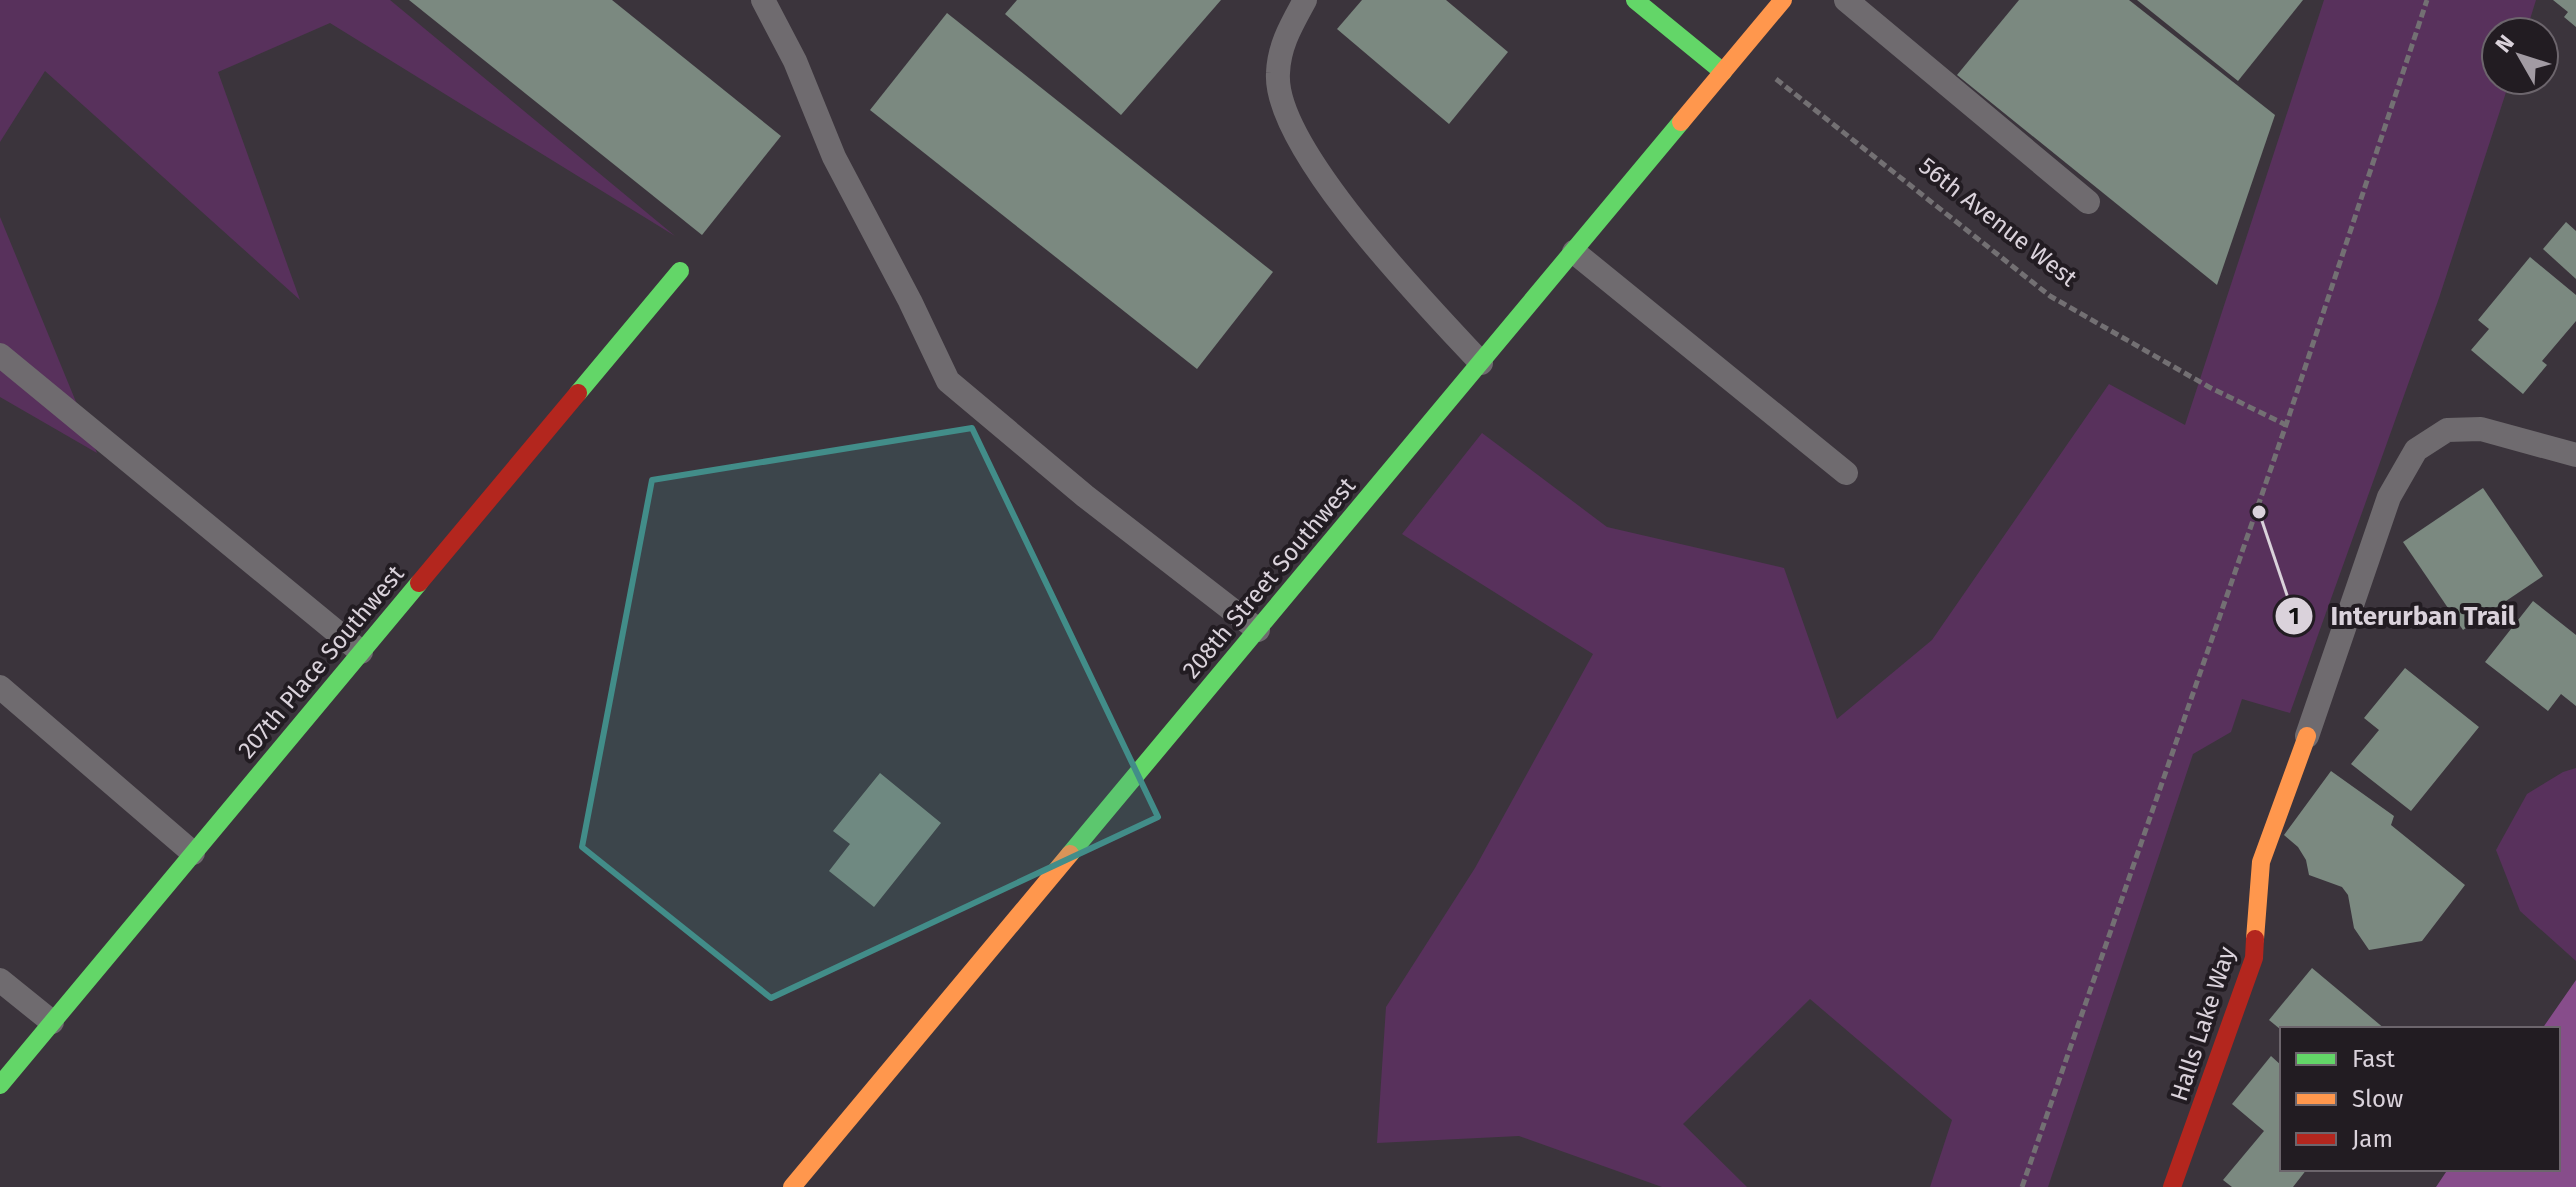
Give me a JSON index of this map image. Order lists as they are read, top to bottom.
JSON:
{
  "streets": {
    "street": ["208th Street Southwest", "207th Place Southwest", "Halls Lake Way"],
    "path": ["56th Avenue West"]
  },
  "crossings": [
    ["56th Avenue West", "208th Street Southwest"]
  ],
  "places": ["Interurban Trail"],
  "legend": ["Fast", "Slow", "Jam"],
  "north": "top left"
}
